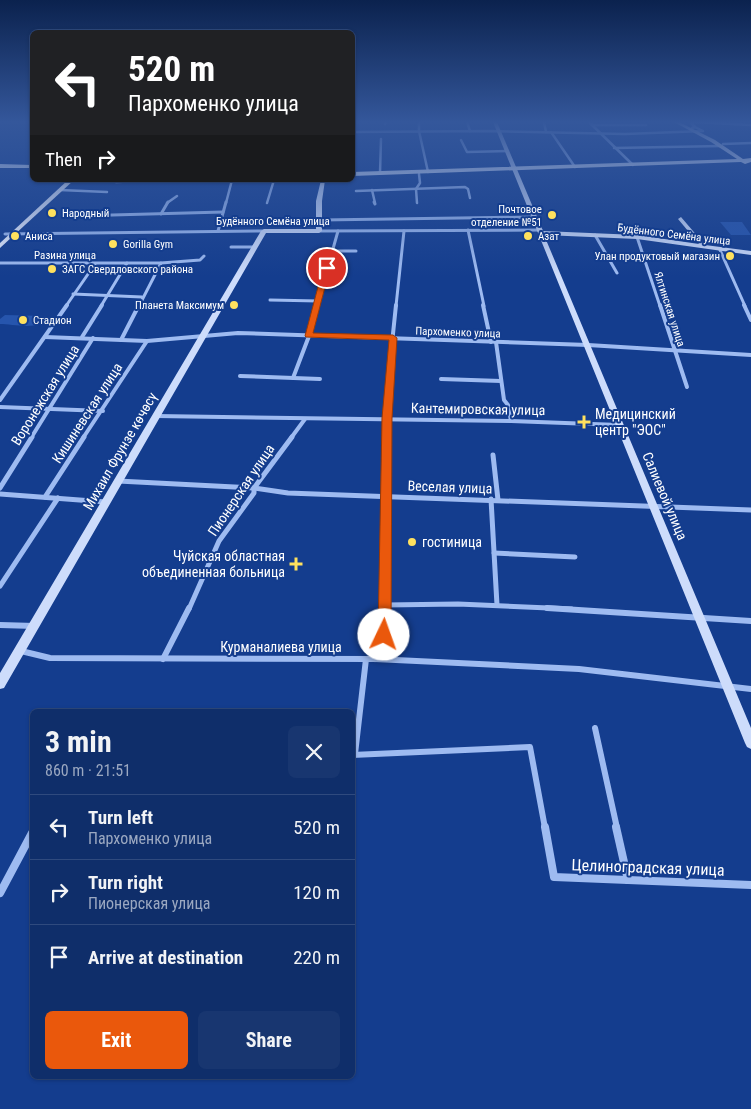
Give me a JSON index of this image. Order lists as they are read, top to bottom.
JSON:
{
  "streets": {
    "main road": ["Будённого Семёна улица", "Михаил Фрунзе көчөсү", "Салиевой улица"],
    "street": [
      "Разина улица",
      "Ялтинская улица",
      "Пархоменко улица",
      "Воронежская улица",
      "Кантемировская улица",
      "Кишиневская улица",
      "Веселая улица",
      "Пионерская улица",
      "Курманалиева улица",
      "Целиноградская улица"
    ]
  },
  "crossings": [
    ["Будённого Семёна улица", "Ялтинская улица"],
    ["Будённого Семёна улица", "Михаил Фрунзе көчөсү"],
    ["Будённого Семёна улица", "Салиевой улица"],
    ["Разина улица", "Воронежская улица"],
    ["Ялтинская улица", "Пархоменко улица"],
    ["Пархоменко улица", "Воронежская улица"],
    ["Пархоменко улица", "Кишиневская улица"],
    ["Пархоменко улица", "Михаил Фрунзе көчөсү"],
    ["Пархоменко улица", "Салиевой улица"],
    ["Кантемировская улица", "Михаил Фрунзе көчөсү"],
    ["Кантемировская улица", "Пионерская улица"],
    ["Кантемировская улица", "Салиевой улица"],
    ["Михаил Фрунзе көчөсү", "Веселая улица"],
    ["Михаил Фрунзе көчөсү", "Курманалиева улица"],
    ["Веселая улица", "Пионерская улица"],
    ["Веселая улица", "Салиевой улица"],
    ["Пионерская улица", "Курманалиева улица"],
    ["Салиевой улица", "Курманалиева улица"]
  ],
  "places": {
    "other": [
      "Народный",
      "Почтовое отделение №51",
      "Аниса",
      "Азат",
      "Gorilla Gym",
      "Улан продуктовый магазин",
      "ЗАГС Свердловского района",
      "Планета Максимум",
      "Стадион",
      "гостиница"
    ],
    "health": ["Медицинский центр \"ЭОС\"", "Чуйская областная объединенная больница"]
  },
  "page": {
    "turn": ["520 m", "Пархоменко улица"],
    "then": "Then",
    "heading": ["3 min", "860 m · 21:51"],
    "list": [
      {
        "name": "Turn left",
        "note": "Пархоменко улица",
        "value": "520 m"
      },
      {
        "name": "Turn right",
        "note": "Пионерская улица",
        "value": "120 m"
      },
      {
        "name": "Arrive at destination",
        "value": "220 m"
      }
    ],
    "buttons": ["Exit", "Share"]
  }
}
